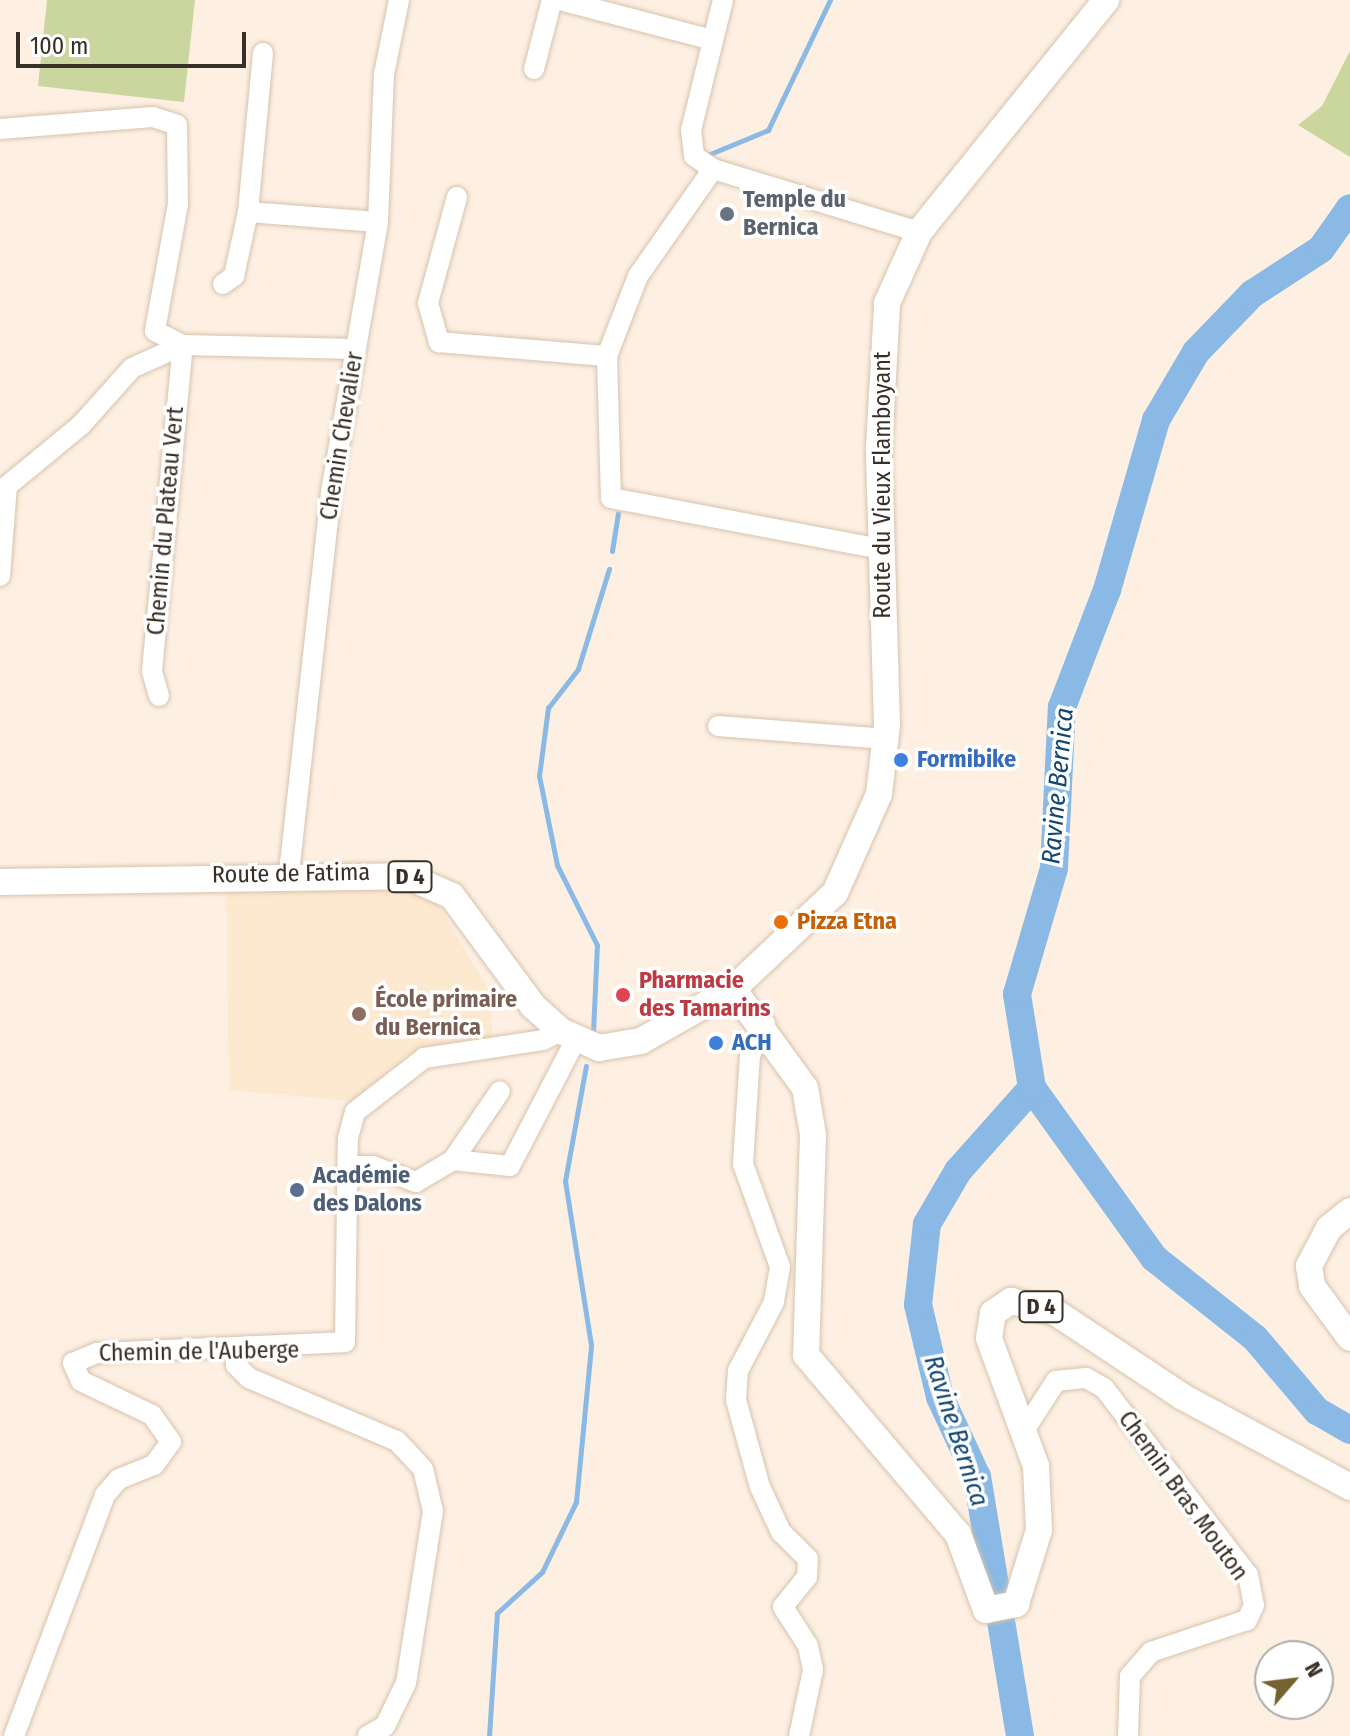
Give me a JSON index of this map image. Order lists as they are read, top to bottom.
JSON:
{
  "streets": {
    "main road": ["Route du Vieux Flamboyant", "Route de Fatima", "D 4"],
    "street": [
      "Chemin Chevalier",
      "Chemin du Plateau Vert",
      "Chemin de l'Auberge",
      "Chemin Bras Mouton"
    ]
  },
  "crossings": [
    ["Chemin Chevalier", "Route de Fatima"],
    ["Route du Vieux Flamboyant", "D 4"],
    ["Route de Fatima", "Chemin de l'Auberge"],
    ["D 4", "Chemin Bras Mouton"]
  ],
  "water": ["Ravine Bernica"],
  "places": [
    "Temple du Bernica",
    "Formibike",
    "Pizza Etna",
    "Pharmacie des Tamarins",
    "École primaire du Bernica",
    "ACH",
    "Académie des Dalons"
  ],
  "scale_bar": "100 m",
  "north": "top right"
}
